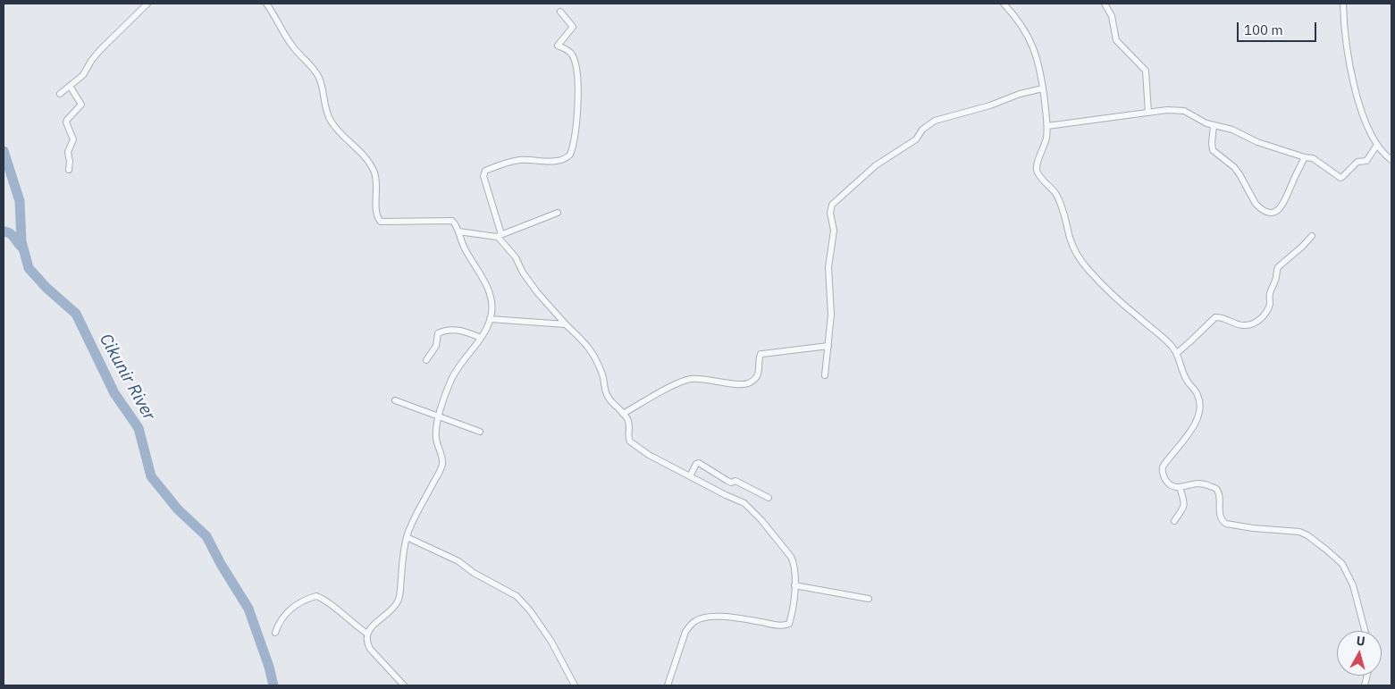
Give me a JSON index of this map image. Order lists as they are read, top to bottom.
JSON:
{
  "water": ["Cikunir River"],
  "scale_bar": "100 m",
  "north": "top"
}
